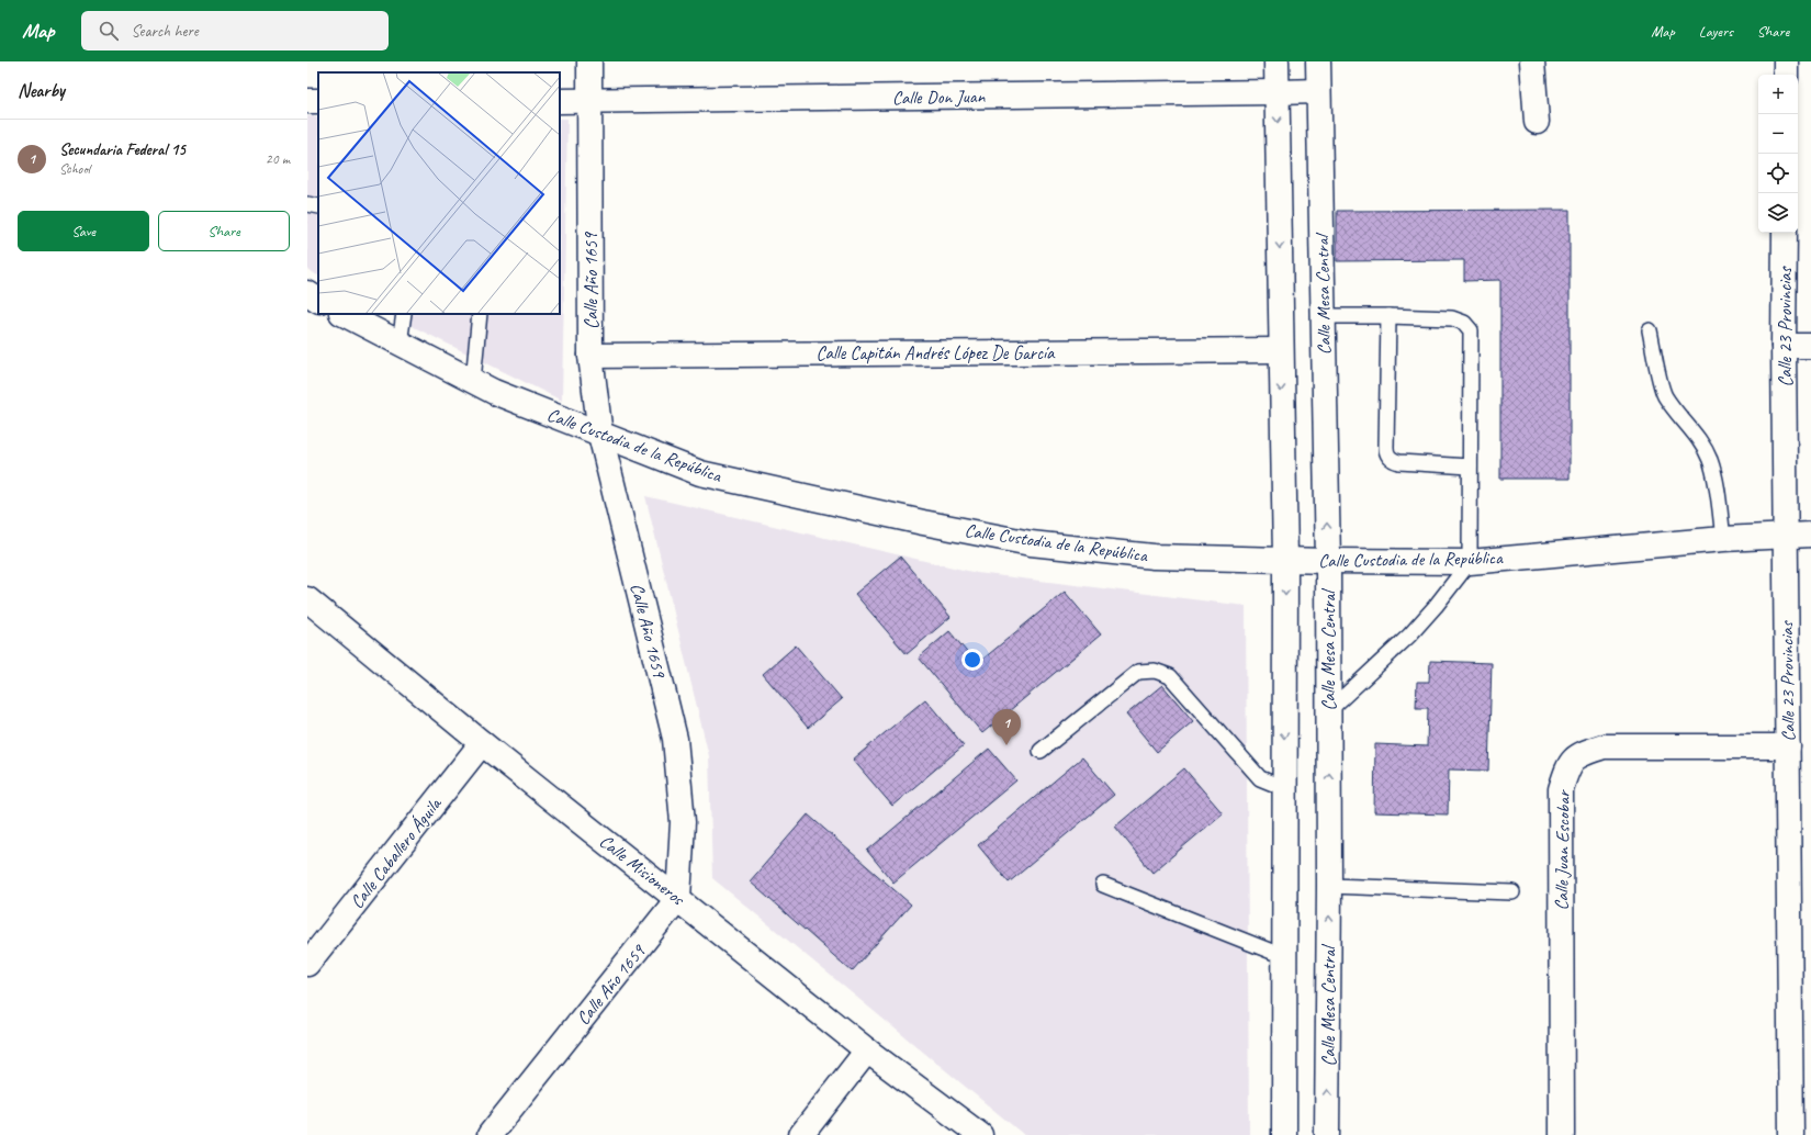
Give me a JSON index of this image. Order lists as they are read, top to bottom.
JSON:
{
  "streets": {
    "street": [
      "Calle Don Juan",
      "Calle Año 1659",
      "Calle Mesa Central",
      "Calle 23 Provincias",
      "Calle Capitán Andrés López De García",
      "Calle Custodia de la República",
      "Calle Juan Escobar",
      "Calle Caballero Águila",
      "Calle Misioneros"
    ]
  },
  "crossings": [
    ["Calle Don Juan", "Calle Año 1659"],
    ["Calle Don Juan", "Calle Mesa Central"],
    ["Calle Año 1659", "Calle Capitán Andrés López De García"],
    ["Calle Año 1659", "Calle Custodia de la República"],
    ["Calle Año 1659", "Calle Misioneros"],
    ["Calle Mesa Central", "Calle Custodia de la República"],
    ["Calle 23 Provincias", "Calle Custodia de la República"],
    ["Calle 23 Provincias", "Calle Juan Escobar"],
    ["Calle Caballero Águila", "Calle Misioneros"]
  ],
  "page": {
    "header": "Map",
    "search": "Search here",
    "nav": ["Map", "Layers", "Share"],
    "heading": "Nearby",
    "map_buttons": ["+", "−"],
    "list": [
      {
        "mark": "1",
        "name": "Secundaria Federal 15",
        "note": "School",
        "value": "20 m"
      }
    ],
    "buttons": ["Save", "Share"],
    "pins": "1"
  }
}
